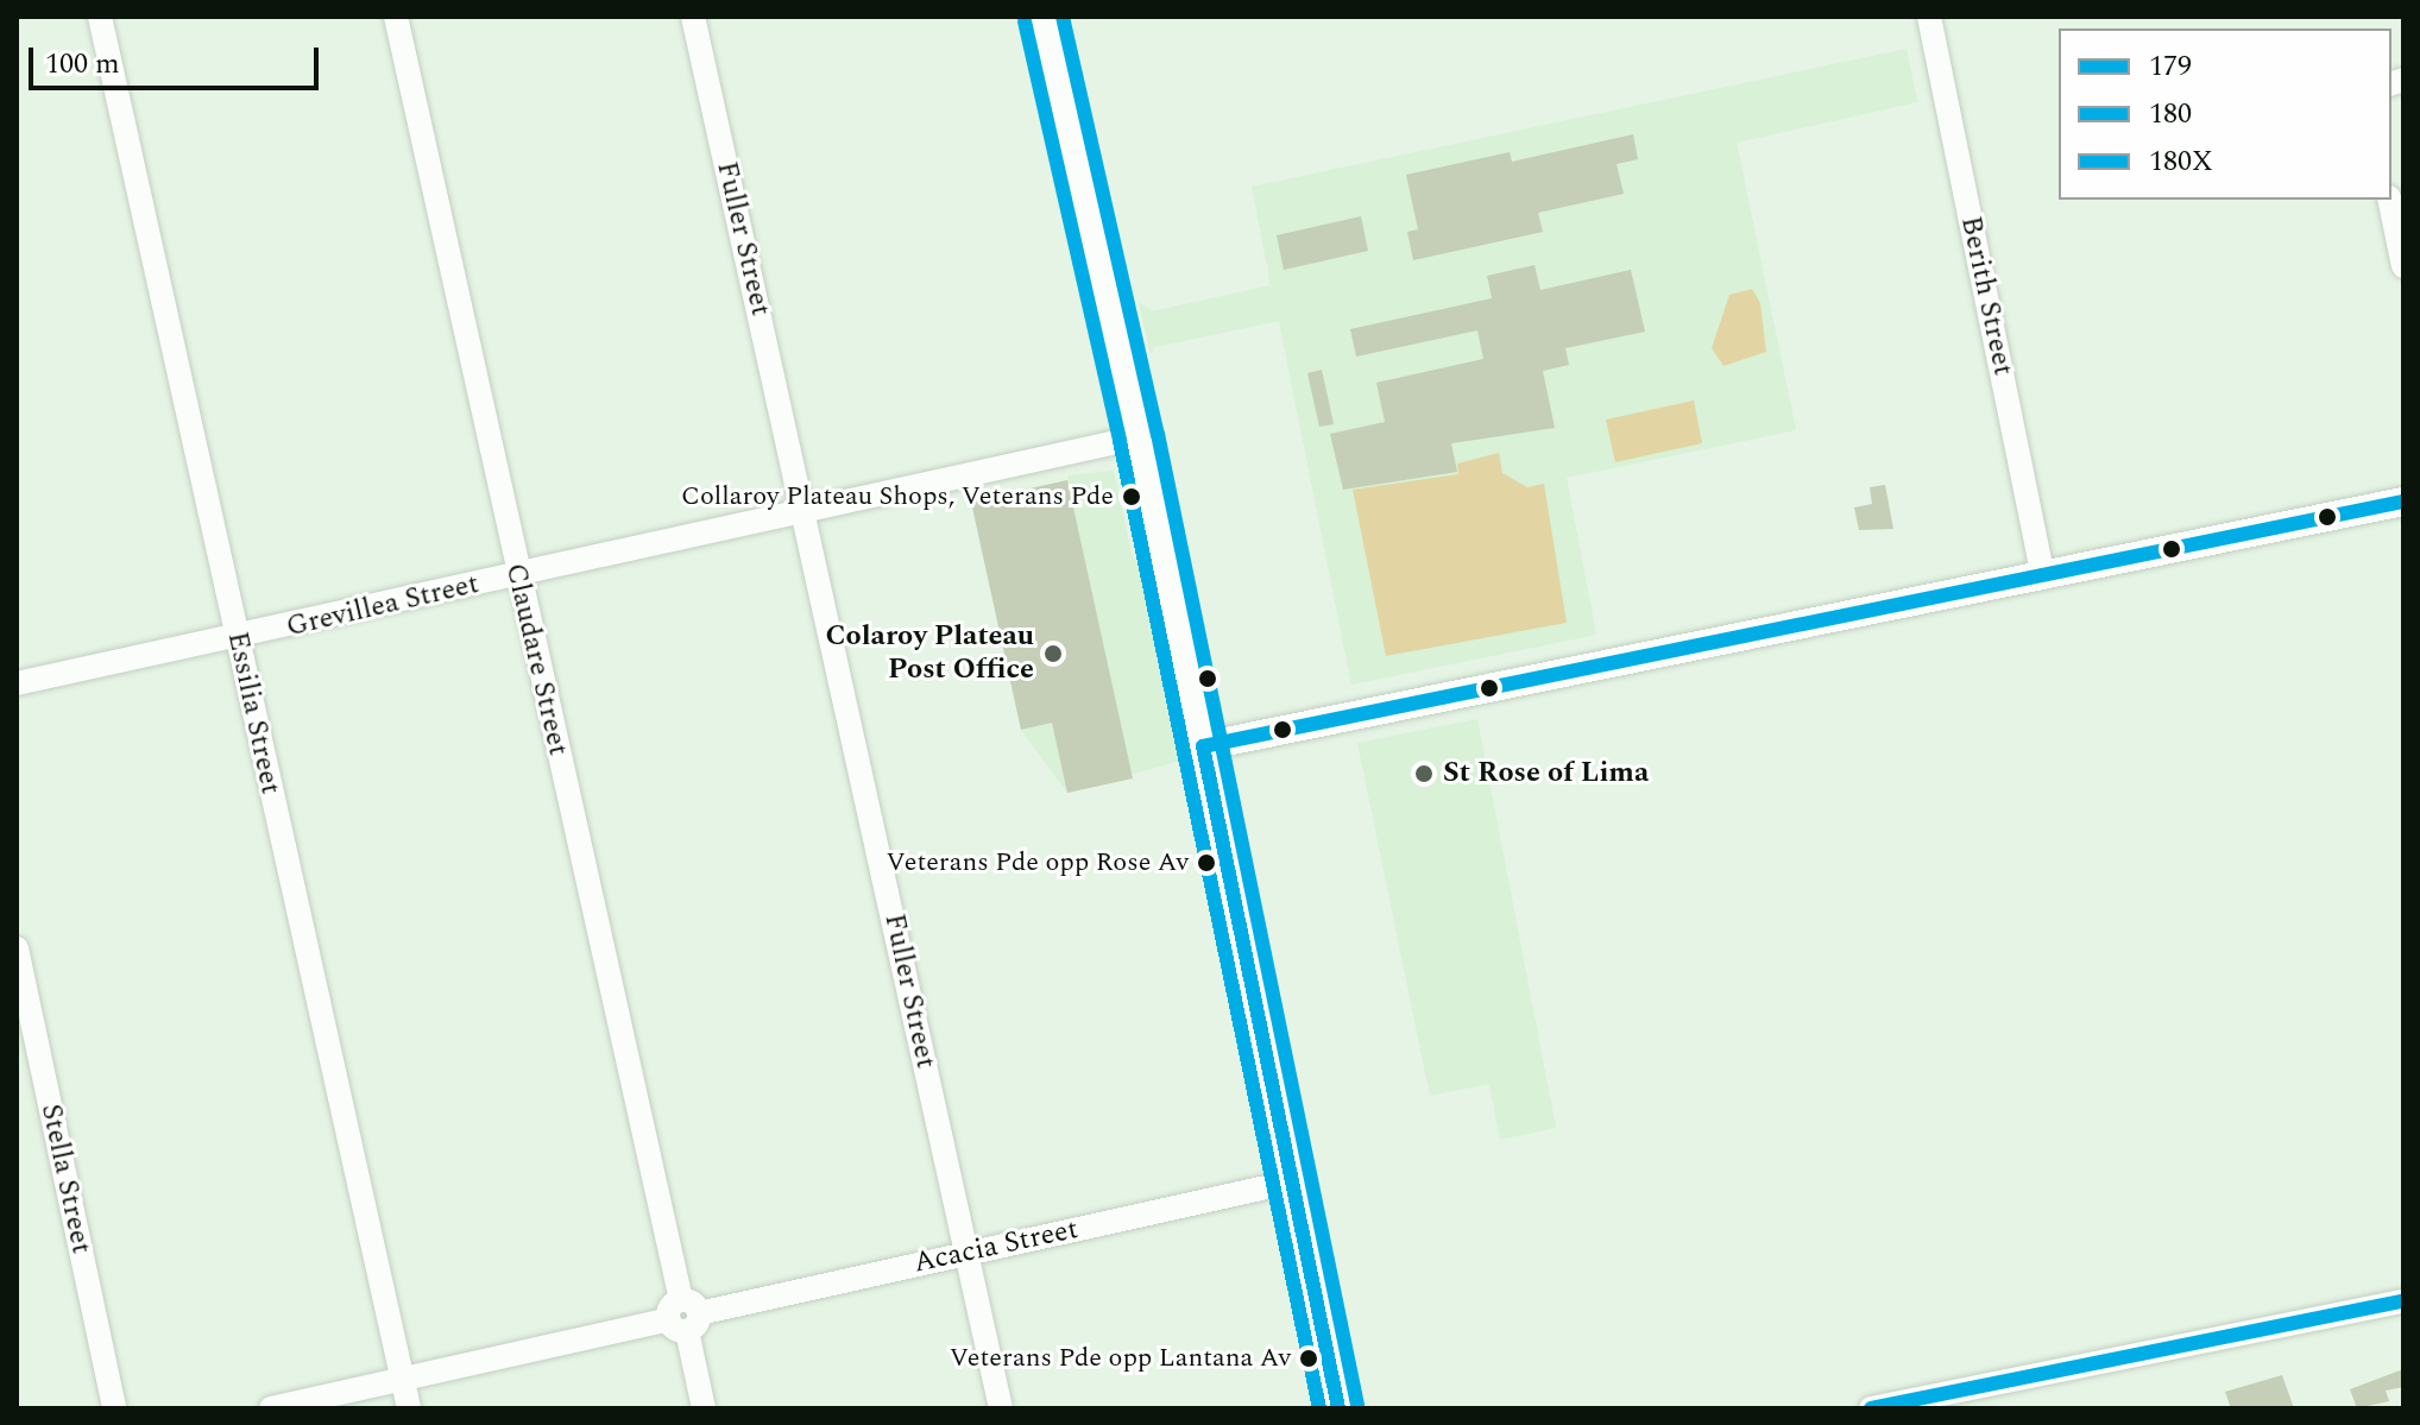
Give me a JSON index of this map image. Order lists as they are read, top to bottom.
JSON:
{
  "streets": {
    "street": [
      "Fuller Street",
      "Berith Street",
      "Grevillea Street",
      "Claudare Street",
      "Essilia Street",
      "Stella Street",
      "Acacia Street"
    ]
  },
  "crossings": [
    ["Fuller Street", "Grevillea Street"],
    ["Fuller Street", "Acacia Street"],
    ["Grevillea Street", "Claudare Street"],
    ["Grevillea Street", "Essilia Street"],
    ["Claudare Street", "Acacia Street"],
    ["Essilia Street", "Acacia Street"]
  ],
  "places": [
    "Collaroy Plateau Shops, Veterans Pde",
    "Colaroy Plateau Post Office",
    "St Rose of Lima",
    "Veterans Pde opp Rose Av",
    "Veterans Pde opp Lantana Av"
  ],
  "lines": ["transit line 180X", "transit line 180", "transit line 179"],
  "legend": ["179", "180", "180X"],
  "scale_bar": "100 m"
}
